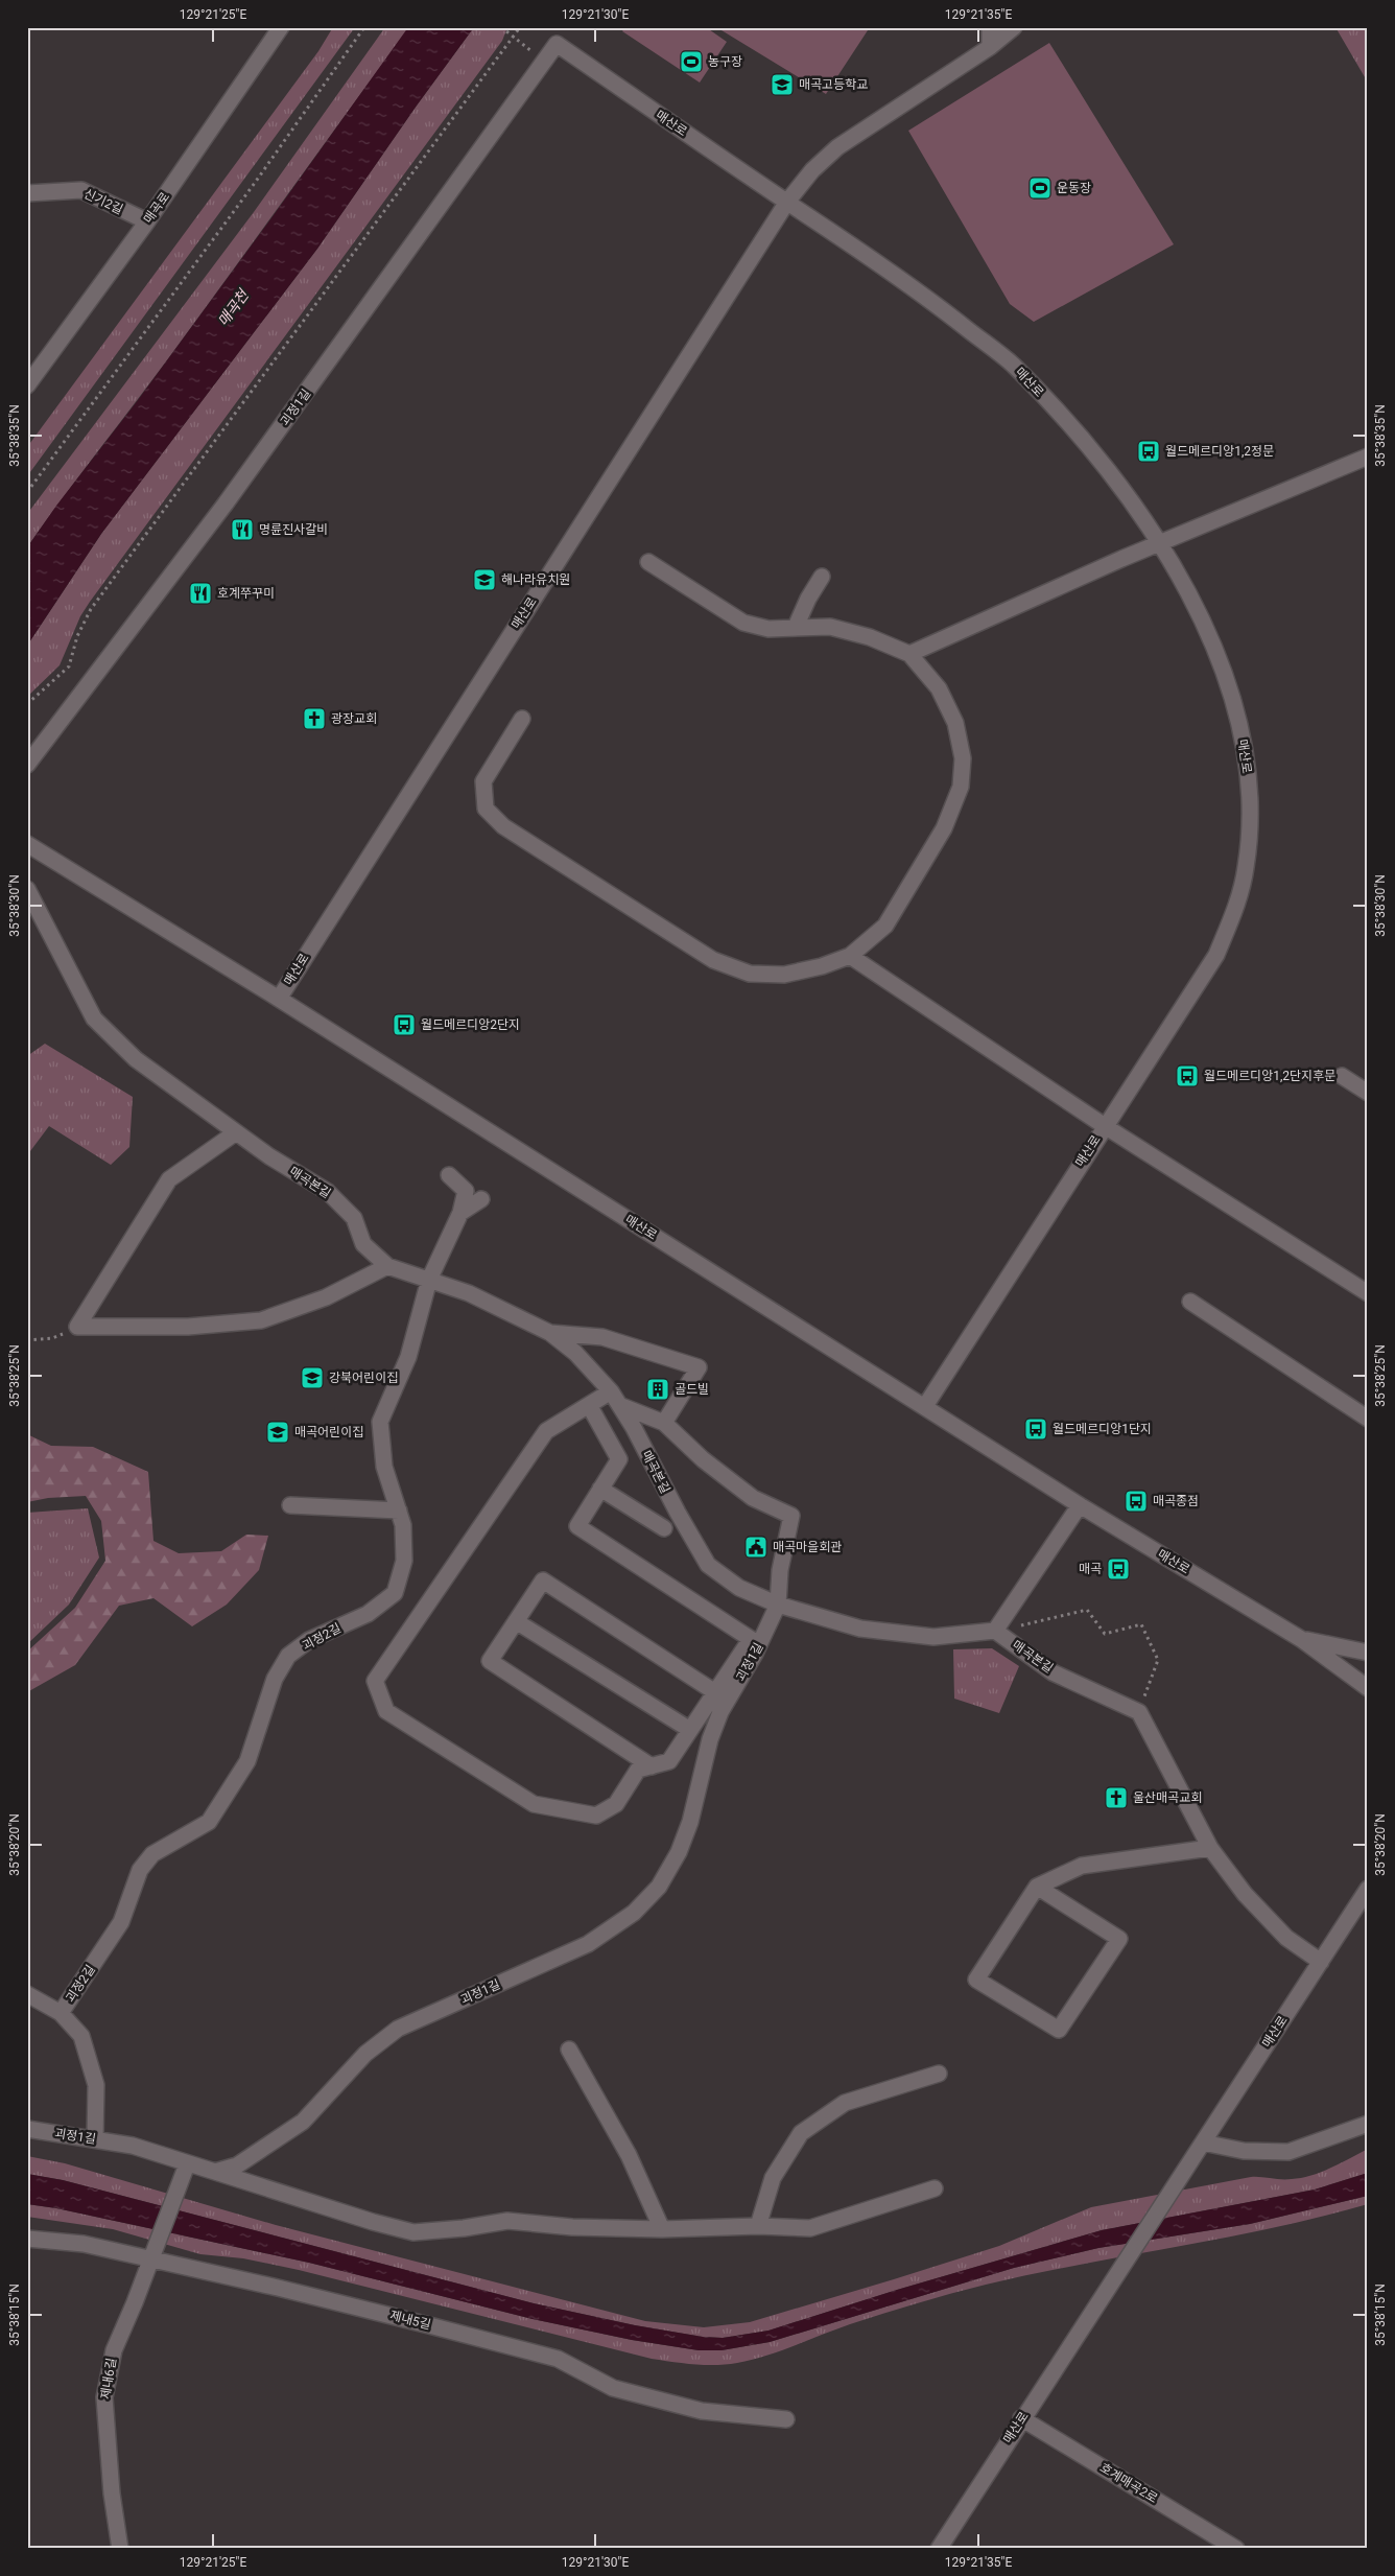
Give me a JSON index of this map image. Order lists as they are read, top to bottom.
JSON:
{
  "streets": {
    "street": [
      "매산로",
      "신기2길",
      "매곡로",
      "괴정1길",
      "매곡본길",
      "괴정2길",
      "제내5길",
      "제내6길",
      "호계매곡2로"
    ]
  },
  "crossings": [
    ["매산로", "괴정1길"],
    ["매산로", "호계매곡2로"],
    ["신기2길", "매곡로"],
    ["괴정1길", "매곡본길"],
    ["괴정1길", "제내6길"],
    ["매곡본길", "괴정2길"],
    ["제내5길", "제내6길"]
  ],
  "water": ["매곡천"],
  "places": {
    "sports": ["농구장", "운동장"],
    "school or university": [
      "매곡고등학교",
      "해나라유치원",
      "강북어린이집",
      "매곡어린이집"
    ],
    "bus stop": [
      "월드메르디앙1,2정문",
      "월드메르디앙2단지",
      "월드메르디앙1,2단지후문",
      "월드메르디앙1단지",
      "매곡종점",
      "매곡"
    ],
    "restaurant": ["명륜진사갈비", "호계쭈꾸미"],
    "church": ["광장교회", "울산매곡교회"],
    "building": ["골드빌"],
    "public building": ["매곡마을회관"]
  },
  "coordinates": [
    "129°21'25\"E",
    "129°21'30\"E",
    "129°21'35\"E",
    "35°38'35\"N",
    "35°38'30\"N",
    "35°38'25\"N",
    "35°38'20\"N",
    "35°38'15\"N"
  ]
}
